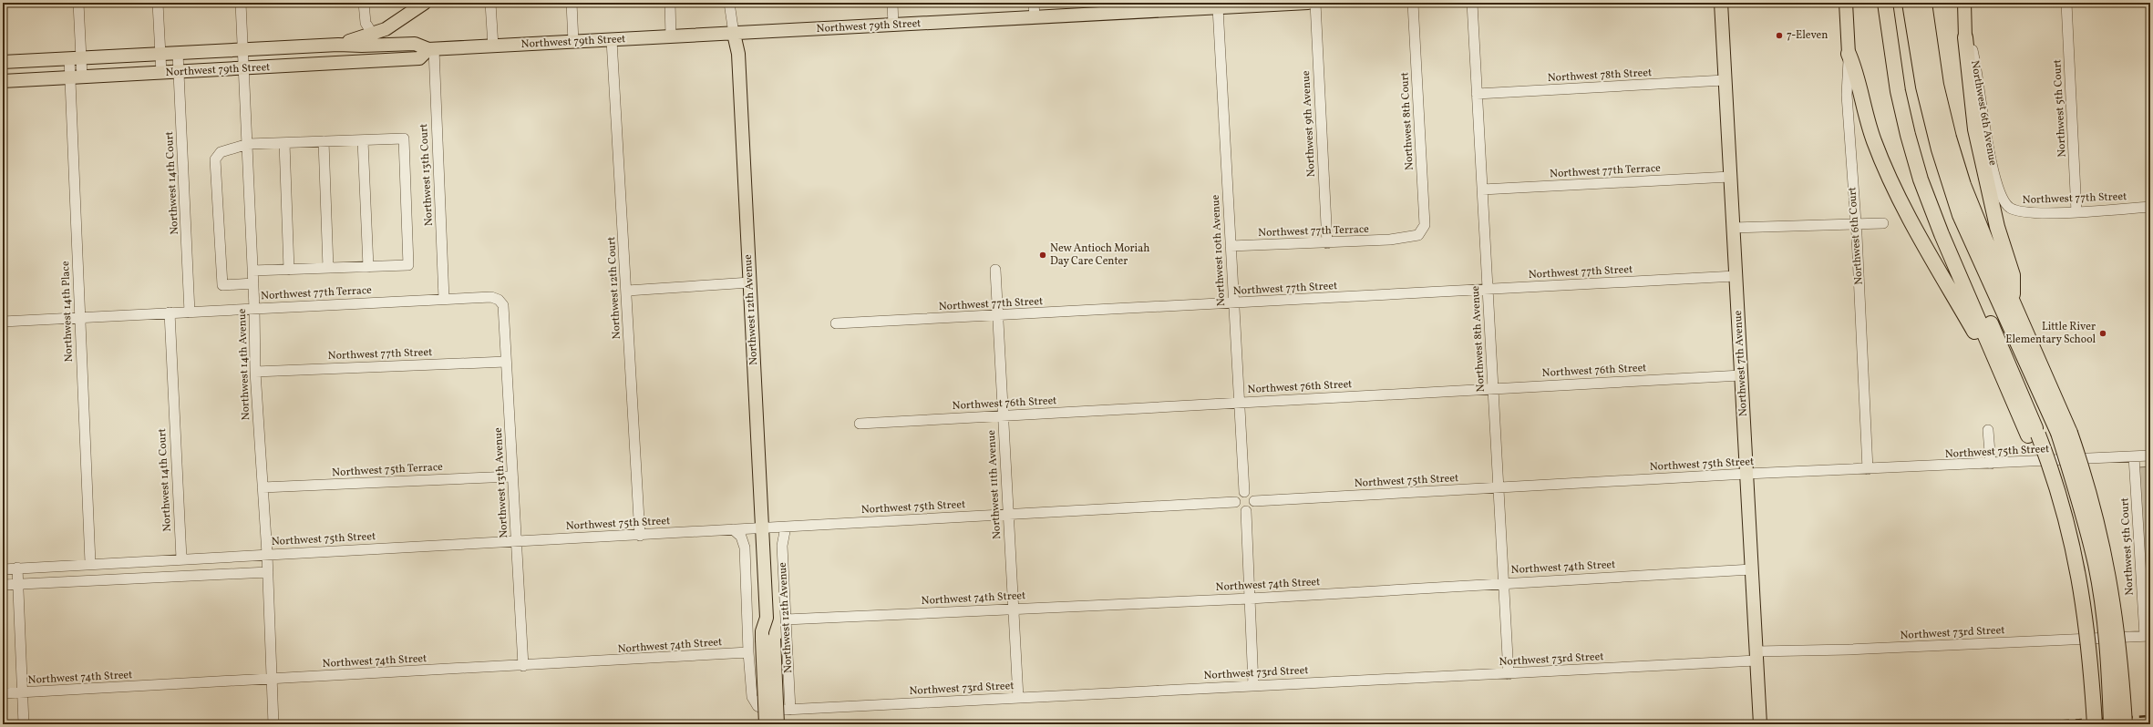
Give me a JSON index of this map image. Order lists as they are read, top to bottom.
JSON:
{
  "streets": {
    "main road": [
      "Northwest 79th Street",
      "Northwest 6th Avenue",
      "Northwest 6th Court",
      "Northwest 12th Avenue",
      "Northwest 7th Avenue"
    ],
    "street": [
      "Northwest 78th Street",
      "Northwest 5th Court",
      "Northwest 8th Court",
      "Northwest 9th Avenue",
      "Northwest 77th Terrace",
      "Northwest 13th Court",
      "Northwest 14th Court",
      "Northwest 77th Street",
      "Northwest 10th Avenue",
      "Northwest 12th Court",
      "Northwest 14th Place",
      "Northwest 8th Avenue",
      "Northwest 14th Avenue",
      "Northwest 76th Street",
      "Northwest 75th Street",
      "Northwest 75th Terrace",
      "Northwest 13th Avenue",
      "Northwest 11th Avenue",
      "Northwest 74th Street",
      "Northwest 73rd Street"
    ]
  },
  "crossings": [
    ["Northwest 79th Street", "Northwest 13th Court"],
    ["Northwest 79th Street", "Northwest 14th Court"],
    ["Northwest 79th Street", "Northwest 10th Avenue"],
    ["Northwest 79th Street", "Northwest 12th Court"],
    ["Northwest 79th Street", "Northwest 12th Avenue"],
    ["Northwest 79th Street", "Northwest 14th Place"],
    ["Northwest 79th Street", "Northwest 14th Avenue"],
    ["Northwest 78th Street", "Northwest 8th Avenue"],
    ["Northwest 78th Street", "Northwest 7th Avenue"],
    ["Northwest 5th Court", "Northwest 77th Street"],
    ["Northwest 5th Court", "Northwest 75th Street"],
    ["Northwest 5th Court", "Northwest 73rd Street"],
    ["Northwest 6th Avenue", "Northwest 77th Street"],
    ["Northwest 8th Court", "Northwest 77th Terrace"],
    ["Northwest 9th Avenue", "Northwest 77th Terrace"],
    ["Northwest 77th Terrace", "Northwest 13th Court"],
    ["Northwest 77th Terrace", "Northwest 14th Court"],
    ["Northwest 77th Terrace", "Northwest 10th Avenue"],
    ["Northwest 77th Terrace", "Northwest 14th Place"],
    ["Northwest 77th Terrace", "Northwest 8th Avenue"],
    ["Northwest 77th Terrace", "Northwest 7th Avenue"],
    ["Northwest 77th Terrace", "Northwest 14th Avenue"],
    ["Northwest 77th Terrace", "Northwest 13th Avenue"],
    ["Northwest 14th Court", "Northwest 75th Street"],
    ["Northwest 77th Street", "Northwest 10th Avenue"],
    ["Northwest 77th Street", "Northwest 8th Avenue"],
    ["Northwest 77th Street", "Northwest 7th Avenue"],
    ["Northwest 77th Street", "Northwest 14th Avenue"],
    ["Northwest 77th Street", "Northwest 13th Avenue"],
    ["Northwest 77th Street", "Northwest 11th Avenue"],
    ["Northwest 6th Court", "Northwest 75th Street"],
    ["Northwest 10th Avenue", "Northwest 76th Street"],
    ["Northwest 10th Avenue", "Northwest 75th Street"],
    ["Northwest 12th Court", "Northwest 75th Street"],
    ["Northwest 12th Avenue", "Northwest 75th Street"],
    ["Northwest 12th Avenue", "Northwest 74th Street"],
    ["Northwest 12th Avenue", "Northwest 73rd Street"],
    ["Northwest 14th Place", "Northwest 75th Street"],
    ["Northwest 8th Avenue", "Northwest 76th Street"],
    ["Northwest 8th Avenue", "Northwest 75th Street"],
    ["Northwest 8th Avenue", "Northwest 74th Street"],
    ["Northwest 8th Avenue", "Northwest 73rd Street"],
    ["Northwest 7th Avenue", "Northwest 76th Street"],
    ["Northwest 7th Avenue", "Northwest 75th Street"],
    ["Northwest 7th Avenue", "Northwest 74th Street"],
    ["Northwest 7th Avenue", "Northwest 73rd Street"],
    ["Northwest 14th Avenue", "Northwest 75th Street"],
    ["Northwest 14th Avenue", "Northwest 75th Terrace"],
    ["Northwest 14th Avenue", "Northwest 74th Street"],
    ["Northwest 76th Street", "Northwest 11th Avenue"],
    ["Northwest 75th Street", "Northwest 13th Avenue"],
    ["Northwest 75th Street", "Northwest 11th Avenue"],
    ["Northwest 75th Terrace", "Northwest 13th Avenue"],
    ["Northwest 13th Avenue", "Northwest 74th Street"],
    ["Northwest 11th Avenue", "Northwest 74th Street"],
    ["Northwest 11th Avenue", "Northwest 73rd Street"],
    ["Northwest 74th Street", "Northwest 73rd Street"]
  ],
  "places": ["7-Eleven", "New Antioch Moriah Day Care Center", "Little River Elementary School"]
}
